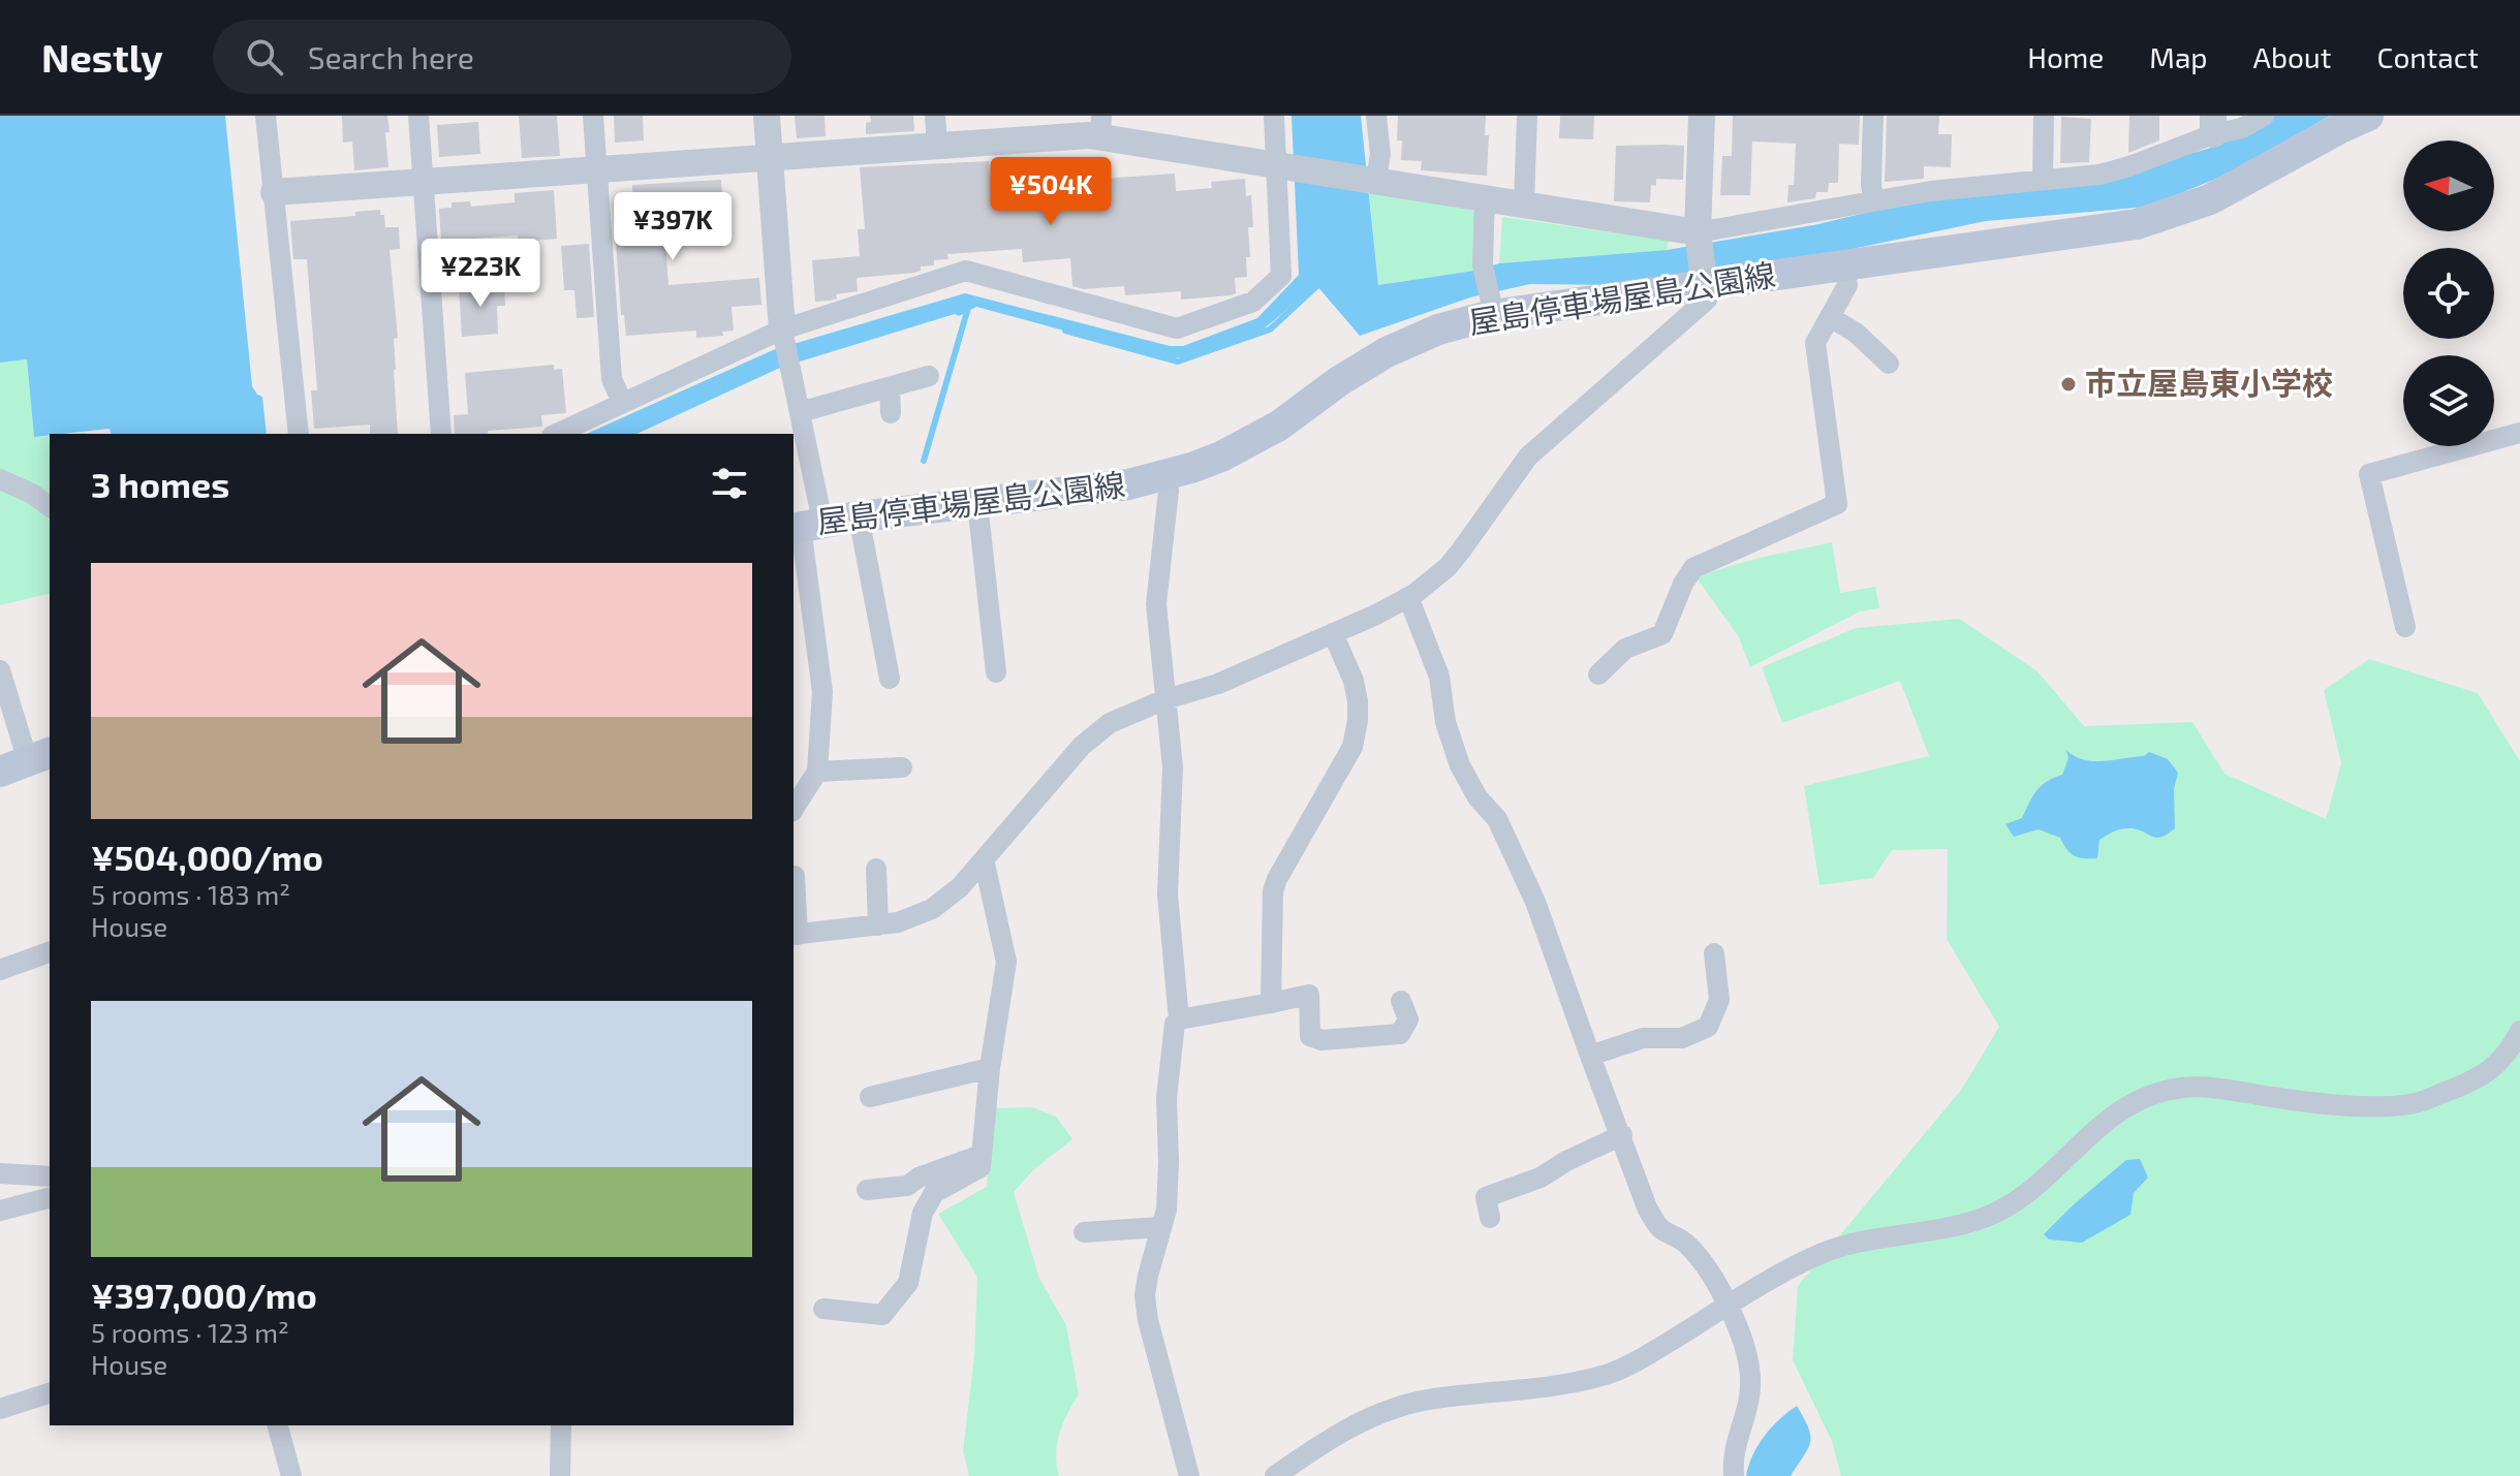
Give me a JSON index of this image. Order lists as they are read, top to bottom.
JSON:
{
  "streets": {
    "main road": ["屋島停車場屋島公園線"]
  },
  "places": ["市立屋島東小学校"],
  "north": "left",
  "page": {
    "header": "Nestly",
    "search": "Search here",
    "nav": [
      "Home",
      "Map",
      "About",
      "Contact"
    ],
    "price": ["¥504K", "¥397K", "¥223K"],
    "heading": "3 homes",
    "list": [
      {
        "name": "¥504,000/mo",
        "note": "5 rooms · 183 m² · House"
      },
      {
        "name": "¥397,000/mo",
        "note": "5 rooms · 123 m² · House"
      }
    ]
  }
}
